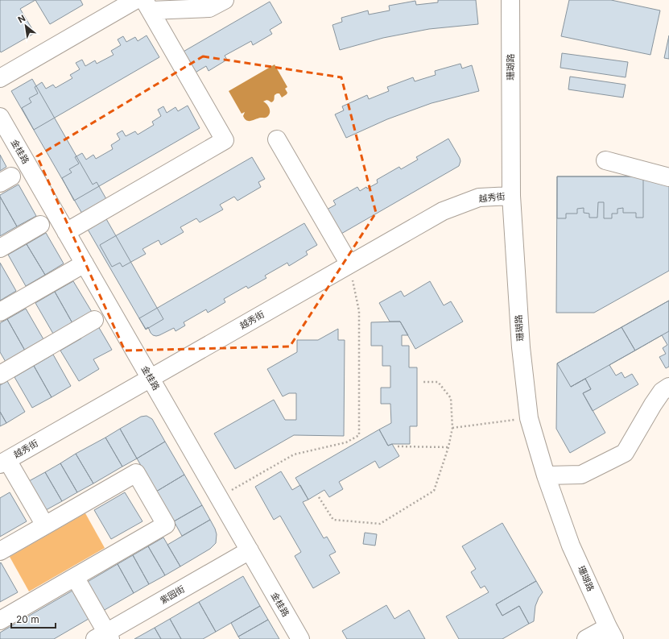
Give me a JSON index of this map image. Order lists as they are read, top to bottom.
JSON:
{
  "streets": {
    "street": [
      "珊瑚路",
      "金桂路",
      "越秀街",
      "紫园街"
    ]
  },
  "crossings": [
    ["珊瑚路", "越秀街"],
    ["金桂路", "越秀街"],
    ["金桂路", "紫园街"]
  ],
  "scale_bar": "20 m",
  "north": "top left"
}
